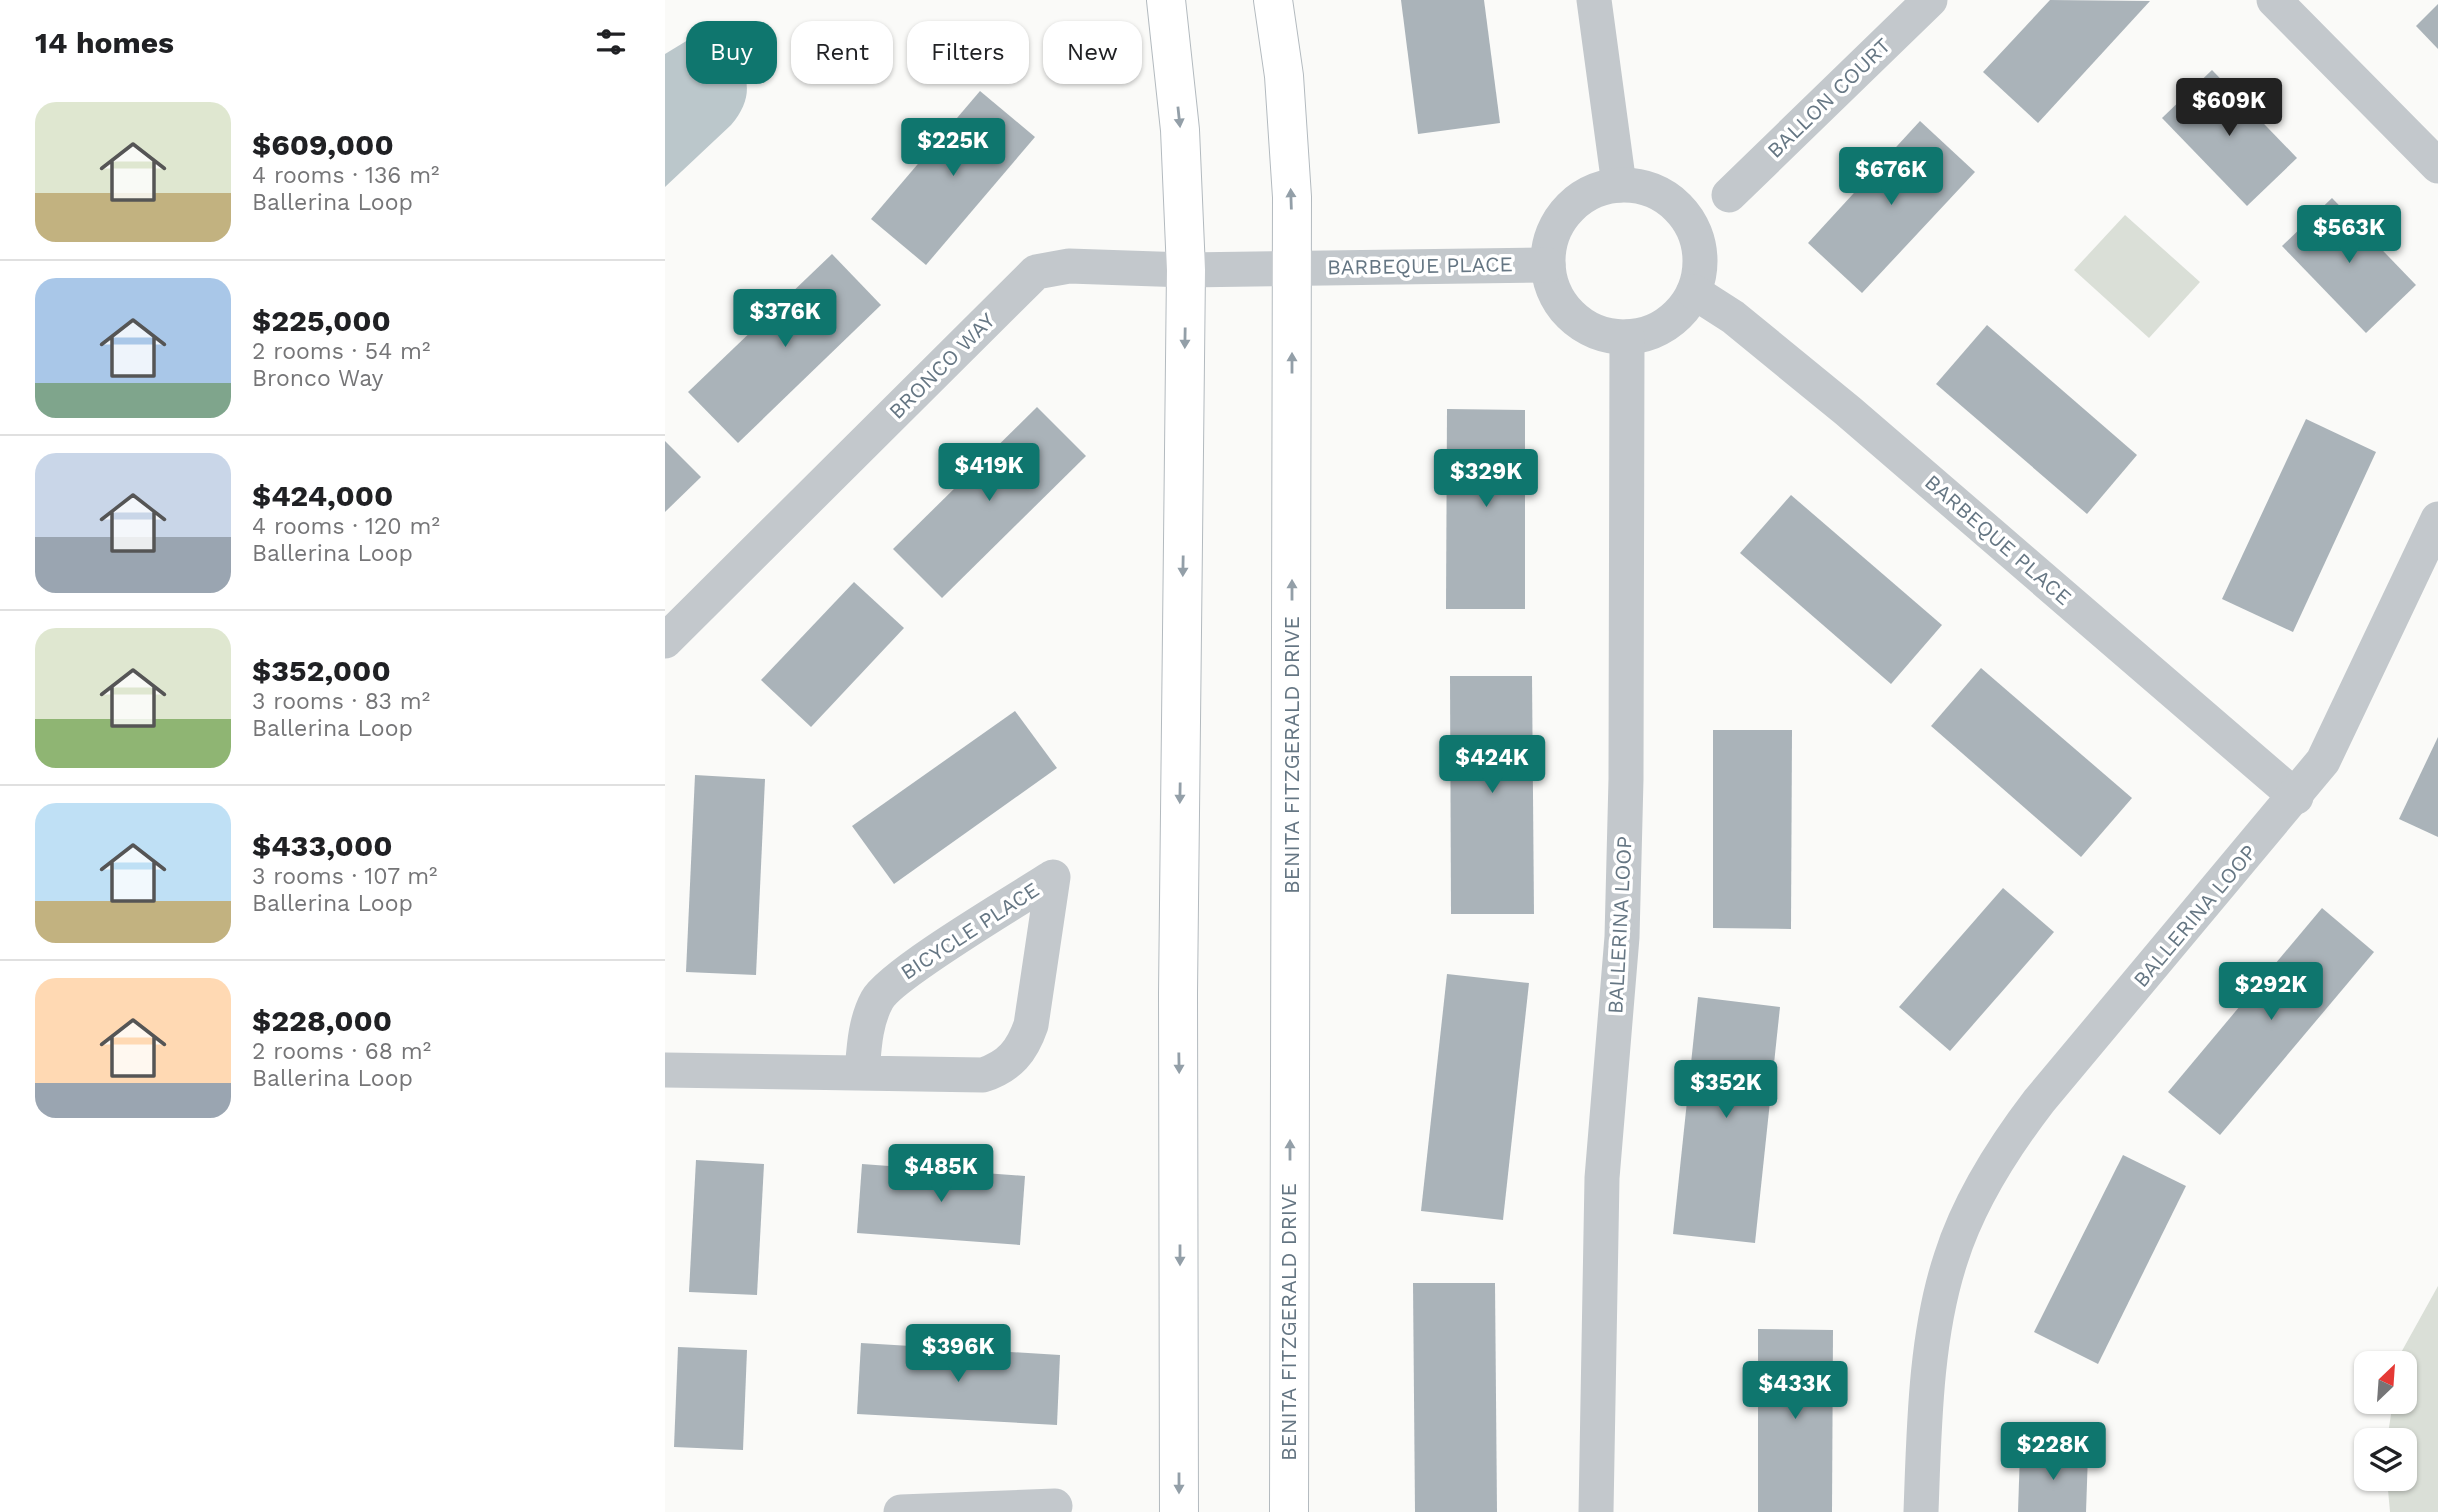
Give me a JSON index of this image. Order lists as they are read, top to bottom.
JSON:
{
  "streets": {
    "main road": ["BENITA FITZGERALD DRIVE"],
    "street": [
      "BALLON COURT",
      "BARBEQUE PLACE",
      "BRONCO WAY",
      "BALLERINA LOOP",
      "BICYCLE PLACE"
    ]
  },
  "crossings": [
    ["BARBEQUE PLACE", "BRONCO WAY"],
    ["BARBEQUE PLACE", "BENITA FITZGERALD DRIVE"],
    ["BARBEQUE PLACE", "BALLERINA LOOP"],
    ["BRONCO WAY", "BENITA FITZGERALD DRIVE"]
  ],
  "north": "top right",
  "page": {
    "heading": "14 homes",
    "chip": [
      "Buy",
      "Rent",
      "Filters",
      "New"
    ],
    "price": [
      "$609K",
      "$225K",
      "$676K",
      "$563K",
      "$376K",
      "$419K",
      "$329K",
      "$424K",
      "$292K",
      "$352K",
      "$485K",
      "$396K",
      "$433K",
      "$228K"
    ],
    "list": [
      {
        "name": "$609,000",
        "note": "4 rooms · 136 m² · Ballerina Loop"
      },
      {
        "name": "$225,000",
        "note": "2 rooms · 54 m² · Bronco Way"
      },
      {
        "name": "$424,000",
        "note": "4 rooms · 120 m² · Ballerina Loop"
      },
      {
        "name": "$352,000",
        "note": "3 rooms · 83 m² · Ballerina Loop"
      },
      {
        "name": "$433,000",
        "note": "3 rooms · 107 m² · Ballerina Loop"
      },
      {
        "name": "$228,000",
        "note": "2 rooms · 68 m² · Ballerina Loop"
      }
    ]
  }
}
